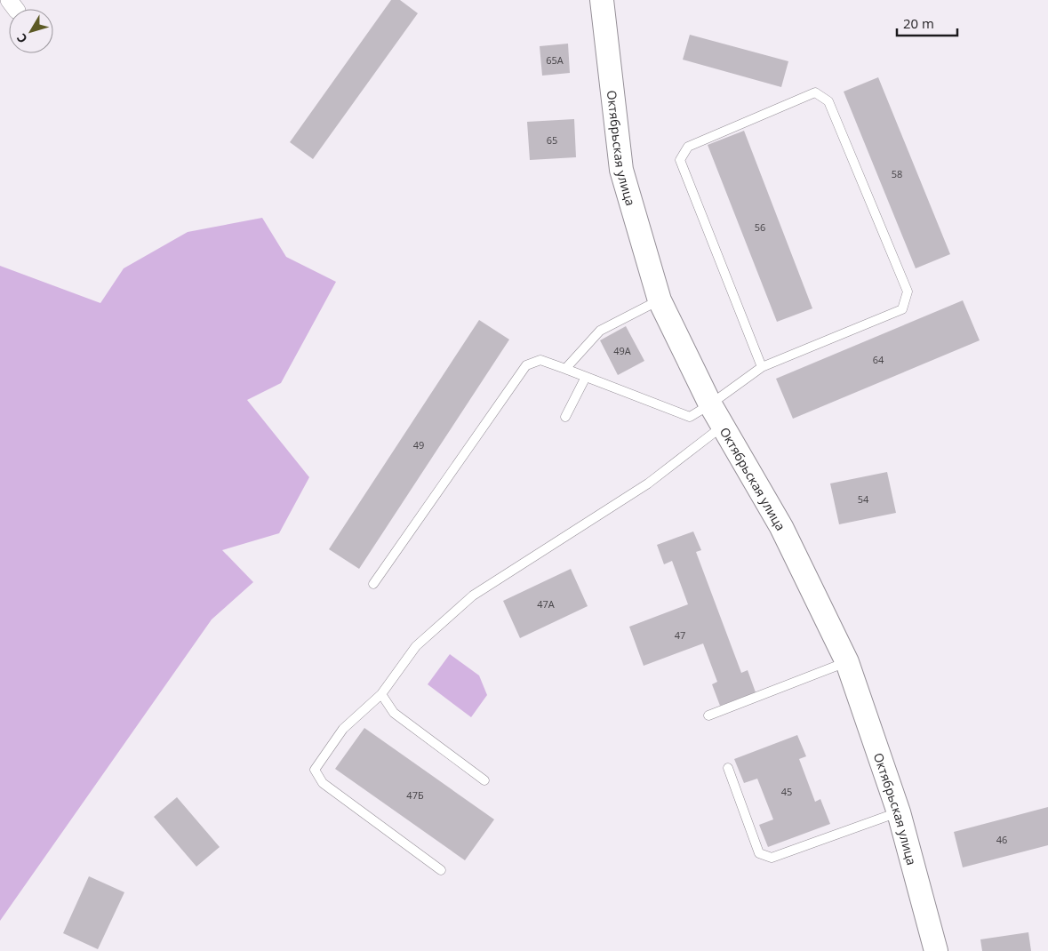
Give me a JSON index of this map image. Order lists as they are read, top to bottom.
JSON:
{
  "streets": {
    "street": ["Октябрьская улица"]
  },
  "house_numbers": [
    "65А",
    "65",
    "58",
    "56",
    "49А",
    "64",
    "49",
    "54",
    "47А",
    "47",
    "45",
    "47Б",
    "46"
  ],
  "scale_bar": "20 m",
  "north": "bottom left"
}
